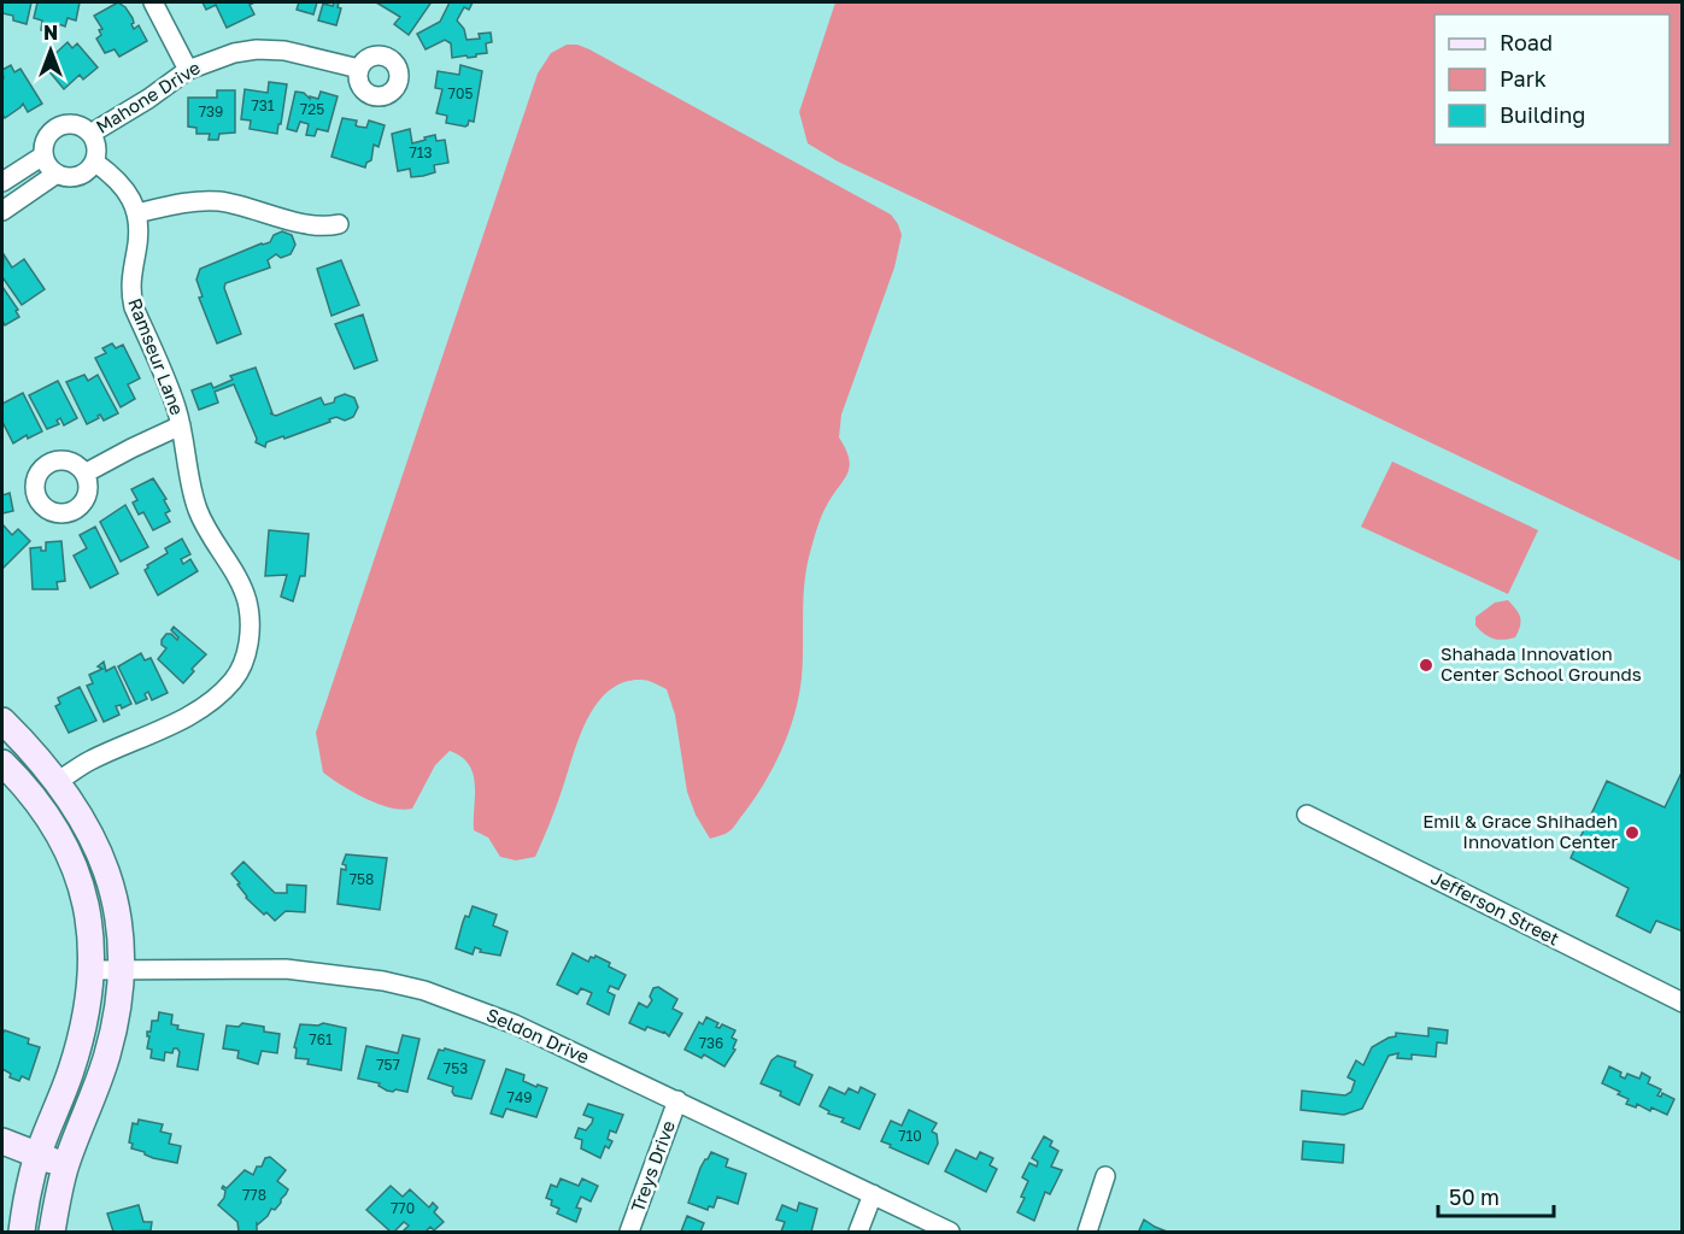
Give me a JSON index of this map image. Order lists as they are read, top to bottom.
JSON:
{
  "streets": {
    "street": [
      "Mahone Drive",
      "Ramseur Lane",
      "Jefferson Street",
      "Seldon Drive",
      "Treys Drive"
    ]
  },
  "crossings": [
    ["Mahone Drive", "Ramseur Lane"],
    ["Seldon Drive", "Treys Drive"]
  ],
  "places": ["Shahada Innovation Center School Grounds", "Emil & Grace Shihadeh Innovation Center"],
  "house_numbers": [
    "705",
    "731",
    "725",
    "739",
    "713",
    "758",
    "761",
    "736",
    "757",
    "753",
    "749",
    "710",
    "778",
    "770"
  ],
  "legend": ["Road", "Park", "Building"],
  "scale_bar": "50 m",
  "north": "top"
}
